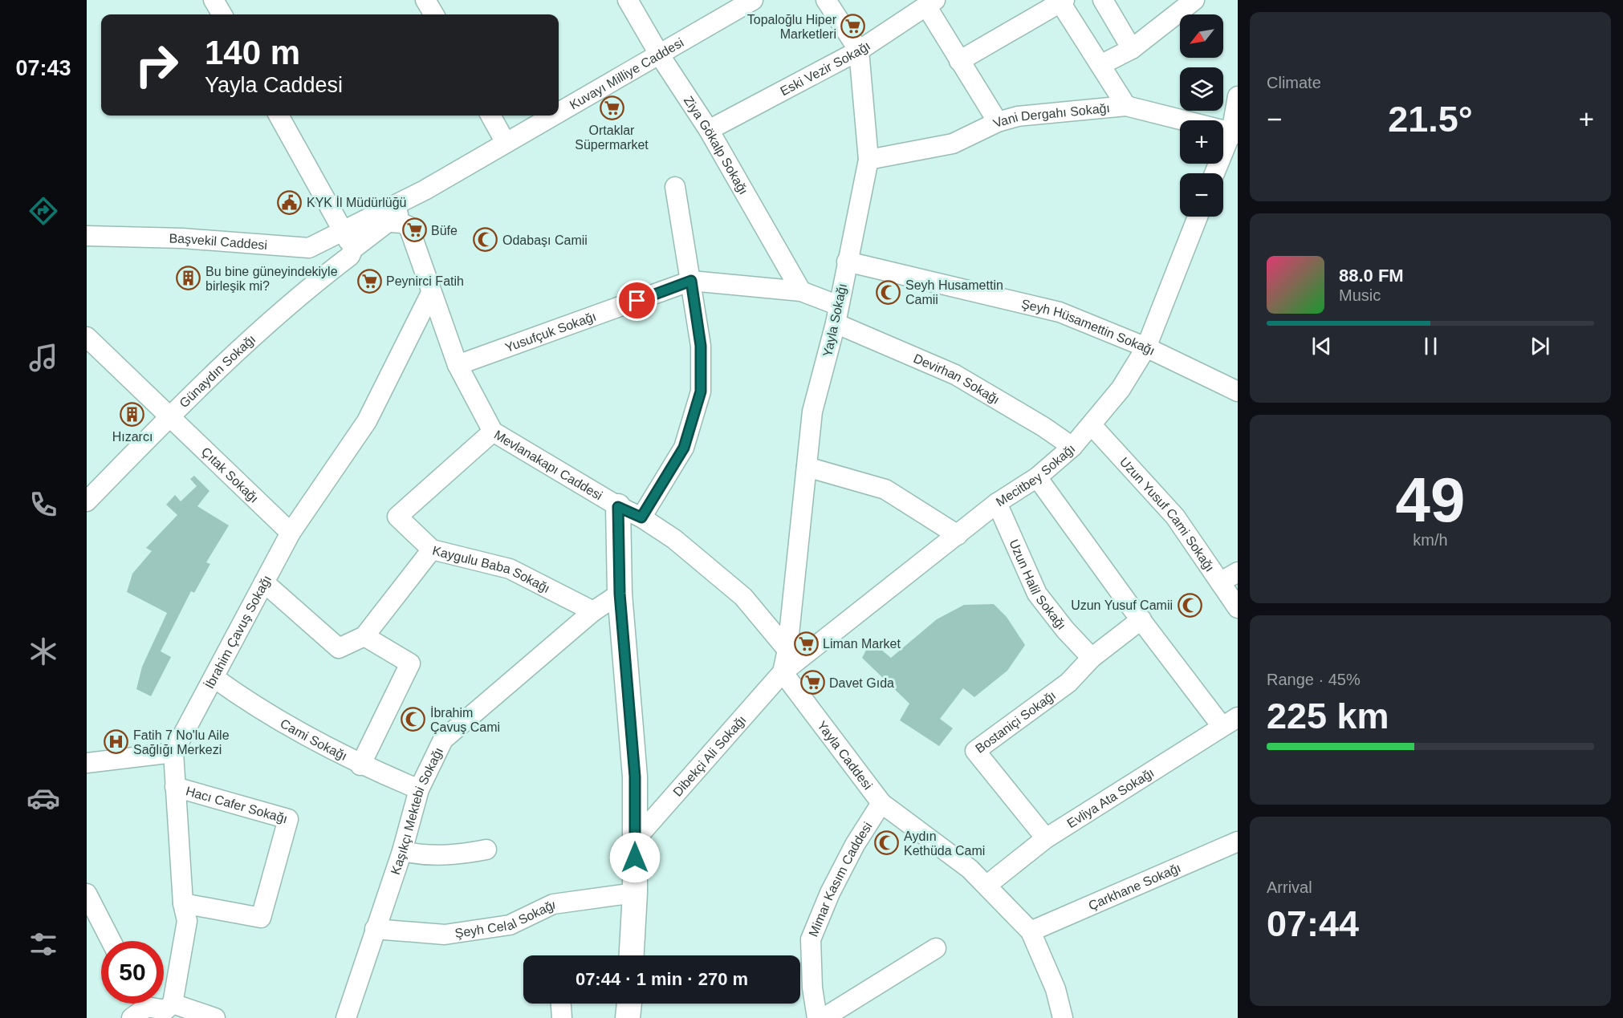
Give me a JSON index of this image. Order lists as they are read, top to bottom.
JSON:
{
  "streets": {
    "main road": ["Mevlanakapı Caddesi"],
    "street": [
      "Eski Vezir Sokağı",
      "Kuvayı Milliye Caddesi",
      "Vani Dergahı Sokağı",
      "Ziya Gökalp Sokağı",
      "Başvekil Caddesi",
      "Yayla Sokağı",
      "Şeyh Hüsamettin Sokağı",
      "Yusufçuk Sokağı",
      "Günaydın Sokağı",
      "Devirhan Sokağı",
      "Meсitbey Sokağı",
      "Çıtak Sokağı",
      "Uzun Yusuf Cami Sokağı",
      "Kaygulu Baba Sokağı",
      "Uzun Halil Sokağı",
      "İbrahim Çavuş Sokağı",
      "Bostaniçi Sokağı",
      "Cami Sokağı",
      "Yayla Caddesi",
      "Dibekçi Ali Sokağı",
      "Evliya Ata Sokağı",
      "Hacı Cafer Sokağı",
      "Kaşıkçı Mektebi Sokağı",
      "Mimar Kasım Caddesi",
      "Çarkhane Sokağı",
      "Şeyh Celal Sokağı"
    ]
  },
  "crossings": [
    ["Eski Vezir Sokağı", "Ziya Gökalp Sokağı"],
    ["Eski Vezir Sokağı", "Yayla Sokağı"],
    ["Kuvayı Milliye Caddesi", "Ziya Gökalp Sokağı"],
    ["Kuvayı Milliye Caddesi", "Başvekil Caddesi"],
    ["Kuvayı Milliye Caddesi", "Günaydın Sokağı"],
    ["Vani Dergahı Sokağı", "Yayla Sokağı"],
    ["Ziya Gökalp Sokağı", "Yusufçuk Sokağı"],
    ["Başvekil Caddesi", "Günaydın Sokağı"],
    ["Yayla Sokağı", "Şeyh Hüsamettin Sokağı"],
    ["Yayla Sokağı", "Yusufçuk Sokağı"],
    ["Yayla Sokağı", "Devirhan Sokağı"],
    ["Şeyh Hüsamettin Sokağı", "Meсitbey Sokağı"],
    ["Yusufçuk Sokağı", "Devirhan Sokağı"],
    ["Yusufçuk Sokağı", "Mevlanakapı Caddesi"],
    ["Günaydın Sokağı", "Mevlanakapı Caddesi"],
    ["Günaydın Sokağı", "Çıtak Sokağı"],
    ["Devirhan Sokağı", "Meсitbey Sokağı"],
    ["Mevlanakapı Caddesi", "Kaygulu Baba Sokağı"],
    ["Mevlanakapı Caddesi", "İbrahim Çavuş Sokağı"],
    ["Mevlanakapı Caddesi", "Dibekçi Ali Sokağı"],
    ["Mevlanakapı Caddesi", "Kaşıkçı Mektebi Sokağı"],
    ["Mevlanakapı Caddesi", "Şeyh Celal Sokağı"],
    ["Meсitbey Sokağı", "Uzun Yusuf Cami Sokağı"],
    ["Meсitbey Sokağı", "Uzun Halil Sokağı"],
    ["Meсitbey Sokağı", "Yayla Caddesi"],
    ["Meсitbey Sokağı", "Dibekçi Ali Sokağı"],
    ["Çıtak Sokağı", "İbrahim Çavuş Sokağı"],
    ["Kaygulu Baba Sokağı", "Kaşıkçı Mektebi Sokağı"],
    ["Uzun Halil Sokağı", "Bostaniçi Sokağı"],
    ["İbrahim Çavuş Sokağı", "Cami Sokağı"],
    ["Bostaniçi Sokağı", "Evliya Ata Sokağı"],
    ["Cami Sokağı", "Kaşıkçı Mektebi Sokağı"],
    ["Yayla Caddesi", "Dibekçi Ali Sokağı"],
    ["Yayla Caddesi", "Evliya Ata Sokağı"],
    ["Yayla Caddesi", "Mimar Kasım Caddesi"],
    ["Yayla Caddesi", "Çarkhane Sokağı"],
    ["Kaşıkçı Mektebi Sokağı", "Şeyh Celal Sokağı"]
  ],
  "places": {
    "supermarket": [
      "Topaloğlu Hiper Marketleri",
      "Ortaklar Süpermarket",
      "Büfe",
      "Peynirci Fatih",
      "Liman Market",
      "Davet Gıda"
    ],
    "public building": ["KYK İl Müdürlüğü"],
    "mosque": [
      "Odabaşı Camii",
      "Seyh Husamettin Camii",
      "Uzun Yusuf Camii",
      "İbrahim Çavuş Cami",
      "Aydın Kethüda Cami"
    ],
    "building": ["Bu bine güneyindekiyle birleşik mi?", "Hızarcı"],
    "hospital": ["Fatih 7 No'lu Aile Sağlığı Merkezi"]
  },
  "north": "bottom left",
  "page": {
    "tabs": "07:43",
    "tile": [
      "Climate",
      ["49", "km/h"],
      ["Range · 45%", "225 km"],
      ["Arrival", "07:44"]
    ],
    "map_buttons": ["+", "−"],
    "turn": ["140 m", "Yayla Caddesi"],
    "heat": ["−", "21.5°", "+"],
    "song": ["88.0 FM", "Music"],
    "limit": "50",
    "trip": "07:44 · 1 min · 270 m"
  }
}
